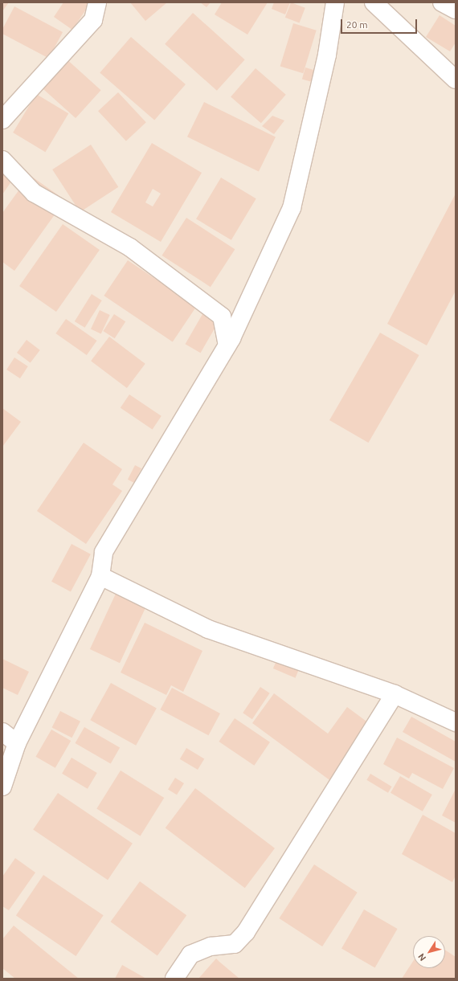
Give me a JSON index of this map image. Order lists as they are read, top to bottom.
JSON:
{
  "scale_bar": "20 m",
  "north": "bottom left"
}
